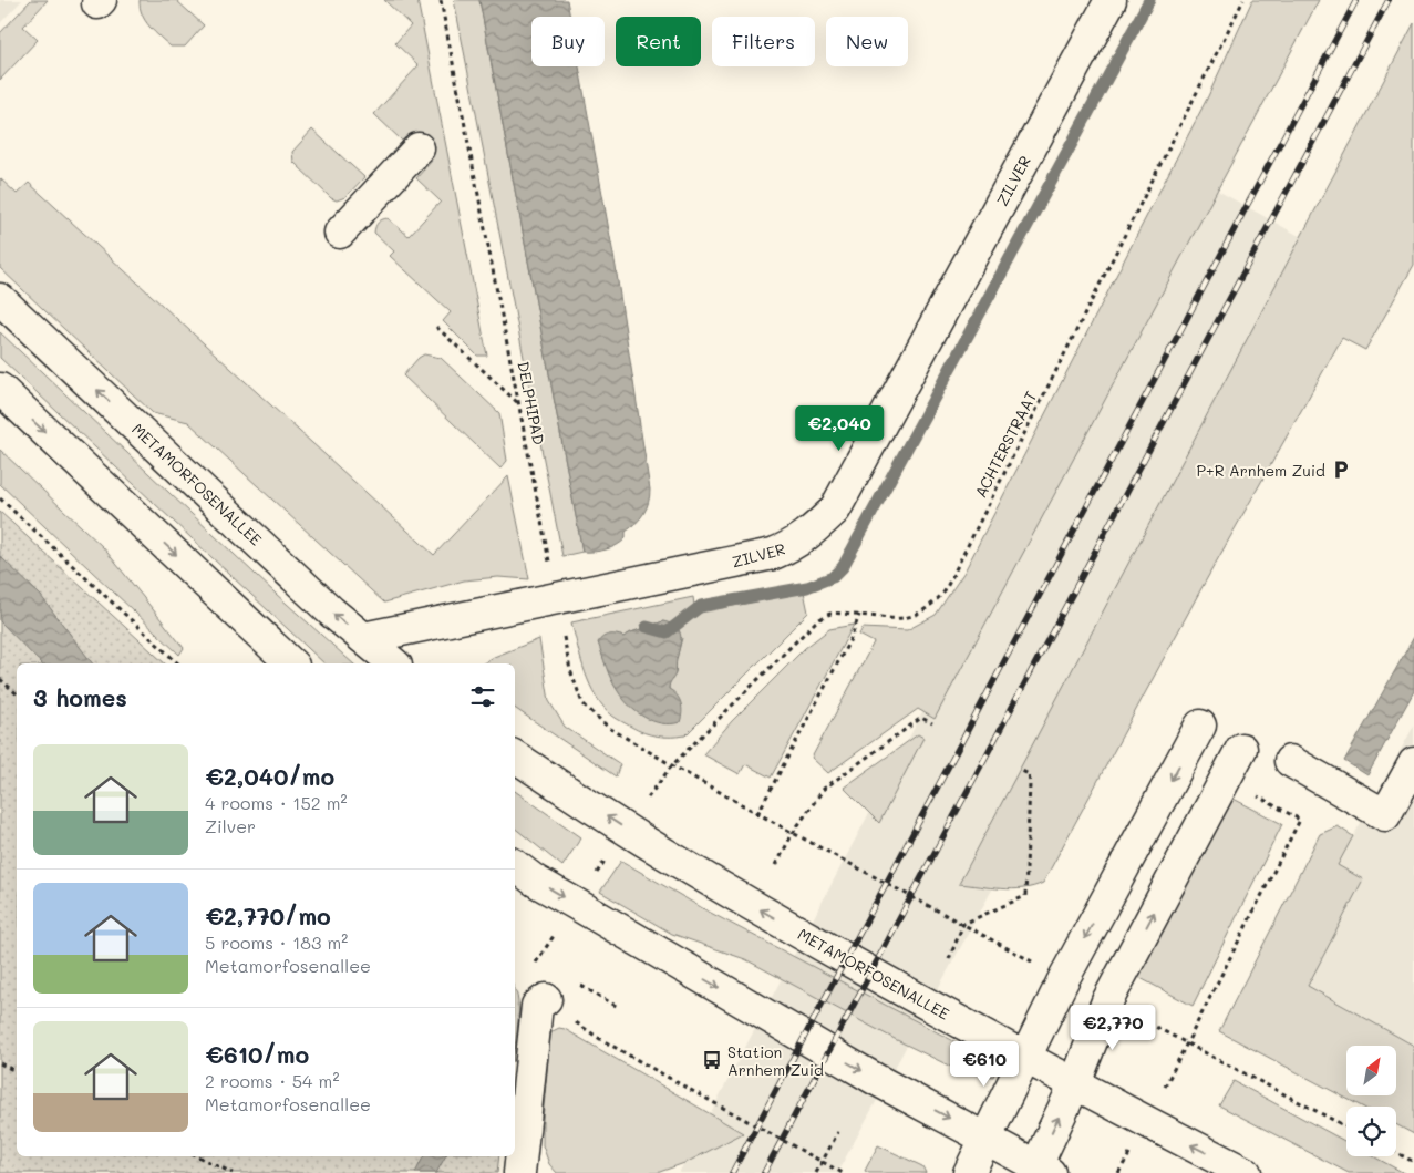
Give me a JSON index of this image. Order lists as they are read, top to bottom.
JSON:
{
  "streets": {
    "main road": ["ZILVER", "METAMORFOSENALLEE"],
    "path": ["DELPHIPAD", "ACHTERSTRAAT"]
  },
  "crossings": [
    ["ZILVER", "DELPHIPAD"],
    ["ZILVER", "METAMORFOSENALLEE"],
    ["DELPHIPAD", "ACHTERSTRAAT"]
  ],
  "places": {
    "parking": ["P+R Arnhem Zuid"],
    "bus stop": ["Station Arnhem Zuid"]
  },
  "north": "top right",
  "page": {
    "chip": [
      "Buy",
      "Rent",
      "Filters",
      "New"
    ],
    "price": ["€2,040", "€2,770", "€610"],
    "heading": "3 homes",
    "list": [
      {
        "name": "€2,040/mo",
        "note": "4 rooms · 152 m² · Zilver"
      },
      {
        "name": "€2,770/mo",
        "note": "5 rooms · 183 m² · Metamorfosenallee"
      },
      {
        "name": "€610/mo",
        "note": "2 rooms · 54 m² · Metamorfosenallee"
      }
    ]
  }
}
